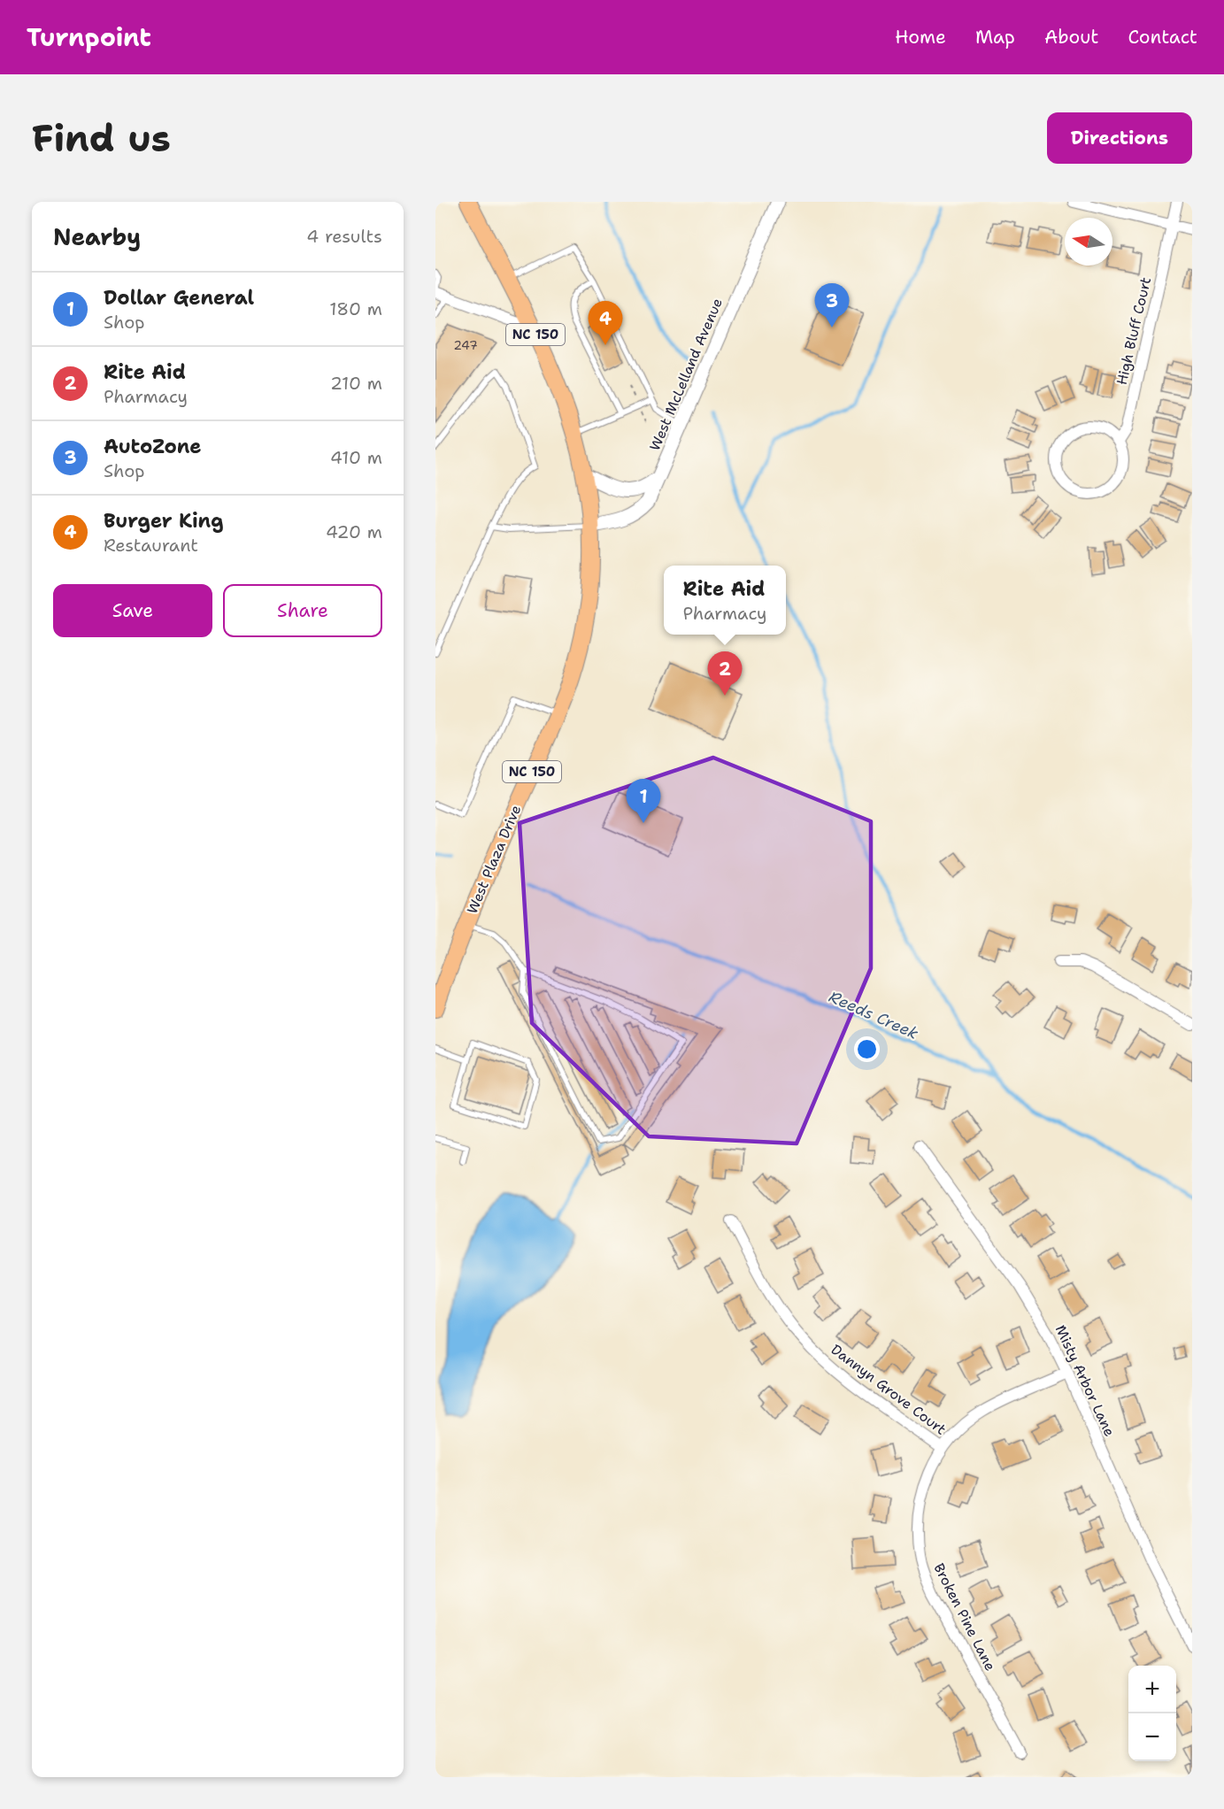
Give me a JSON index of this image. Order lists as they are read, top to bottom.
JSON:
{
  "streets": {
    "main road": ["NC 150", "West Plaza Drive"],
    "street": [
      "High Bluff Court",
      "West McLelland Avenue",
      "Misty Arbor Lane",
      "Dannyn Grove Court",
      "Broken Pine Lane"
    ]
  },
  "crossings": [
    ["NC 150", "West McLelland Avenue"],
    ["NC 150", "West Plaza Drive"],
    ["West McLelland Avenue", "West Plaza Drive"],
    ["Misty Arbor Lane", "Broken Pine Lane"],
    ["Dannyn Grove Court", "Broken Pine Lane"]
  ],
  "water": ["Reeds Creek"],
  "house_numbers": ["247"],
  "north": "left",
  "page": {
    "header": "Turnpoint",
    "nav": [
      "Home",
      "Map",
      "About",
      "Contact"
    ],
    "buttons": [
      "Directions",
      ["Save", "Share"]
    ],
    "title": "Find us",
    "heading": ["Nearby", "4 results"],
    "list": [
      {
        "mark": "1",
        "name": "Dollar General",
        "note": "Shop",
        "value": "180 m"
      },
      {
        "mark": "2",
        "name": "Rite Aid",
        "note": "Pharmacy",
        "value": "210 m"
      },
      {
        "mark": "3",
        "name": "AutoZone",
        "note": "Shop",
        "value": "410 m"
      },
      {
        "mark": "4",
        "name": "Burger King",
        "note": "Restaurant",
        "value": "420 m"
      }
    ],
    "pins": [
      "3",
      "4",
      "2",
      "1"
    ],
    "popup": ["Rite Aid", "Pharmacy"],
    "map_buttons": ["+", "−"]
  }
}
